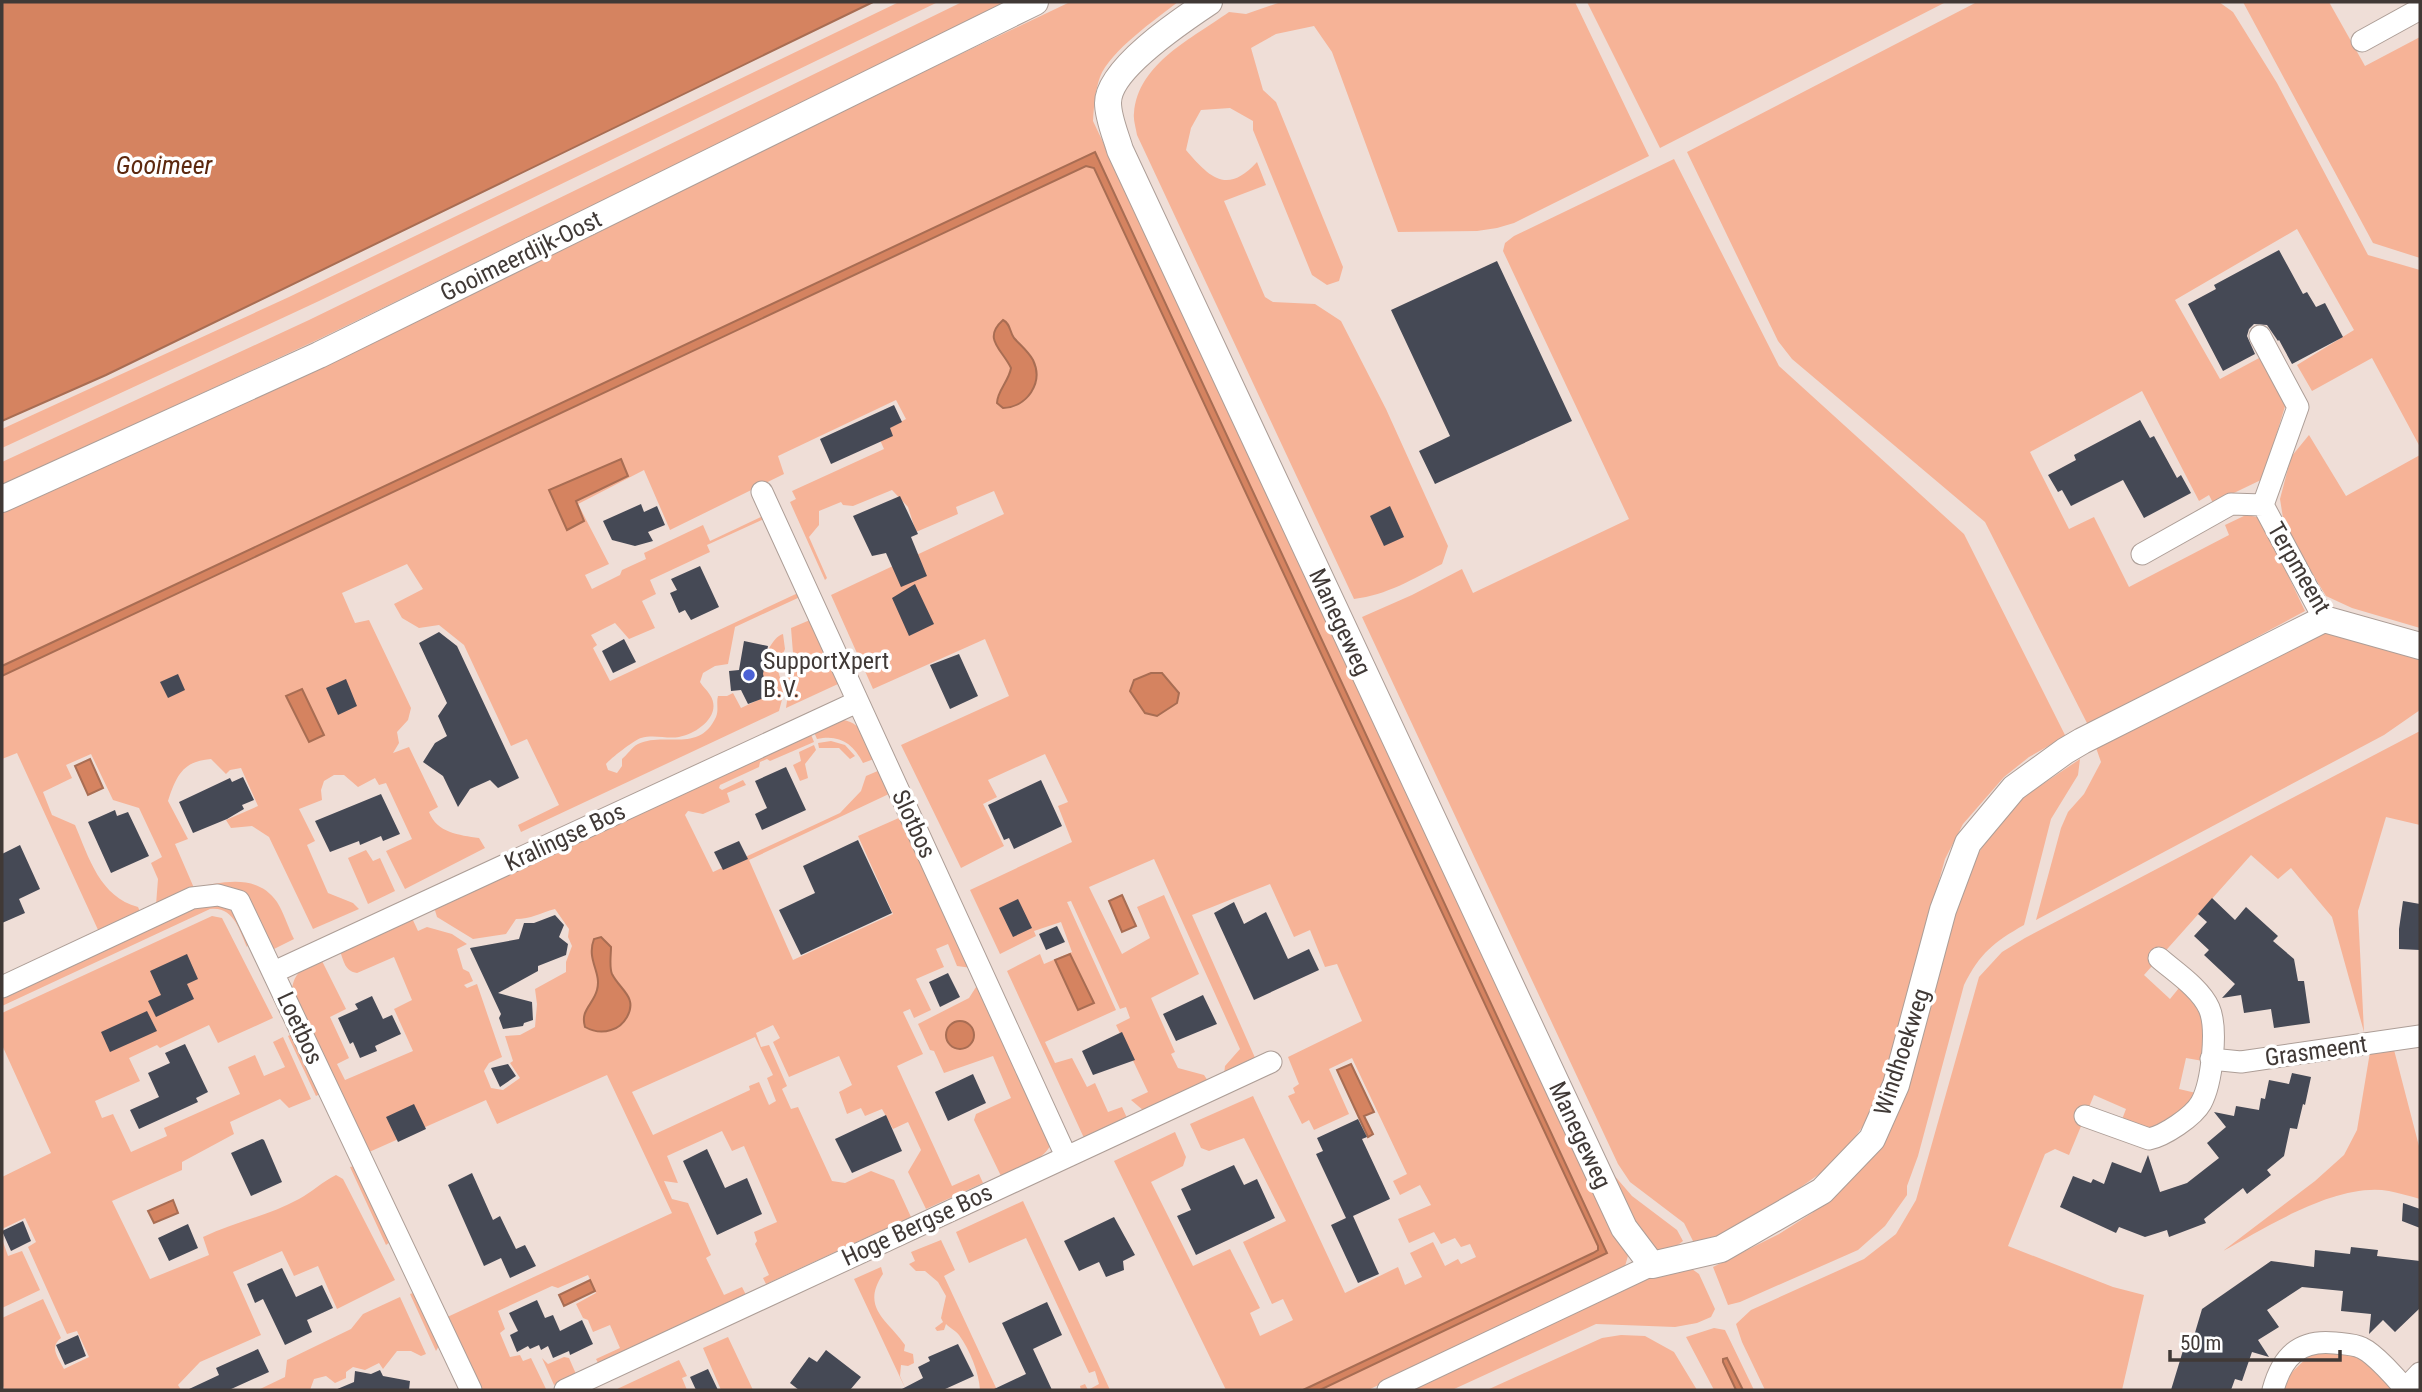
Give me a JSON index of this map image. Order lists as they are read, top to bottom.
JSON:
{
  "streets": {
    "street": [
      "Gooimeerdijk-Oost",
      "Terpmeent",
      "Manegeweg",
      "Slotbos",
      "Kralingse Bos",
      "Loetbos",
      "Grasmeent",
      "Windhoekweg",
      "Hoge Bergse Bos"
    ]
  },
  "crossings": [
    ["Terpmeent", "Windhoekweg"],
    ["Manegeweg", "Windhoekweg"],
    ["Slotbos", "Kralingse Bos"],
    ["Slotbos", "Hoge Bergse Bos"],
    ["Kralingse Bos", "Loetbos"]
  ],
  "water": ["Gooimeer"],
  "places": ["SupportXpert B.V."],
  "scale_bar": "50 m"
}
